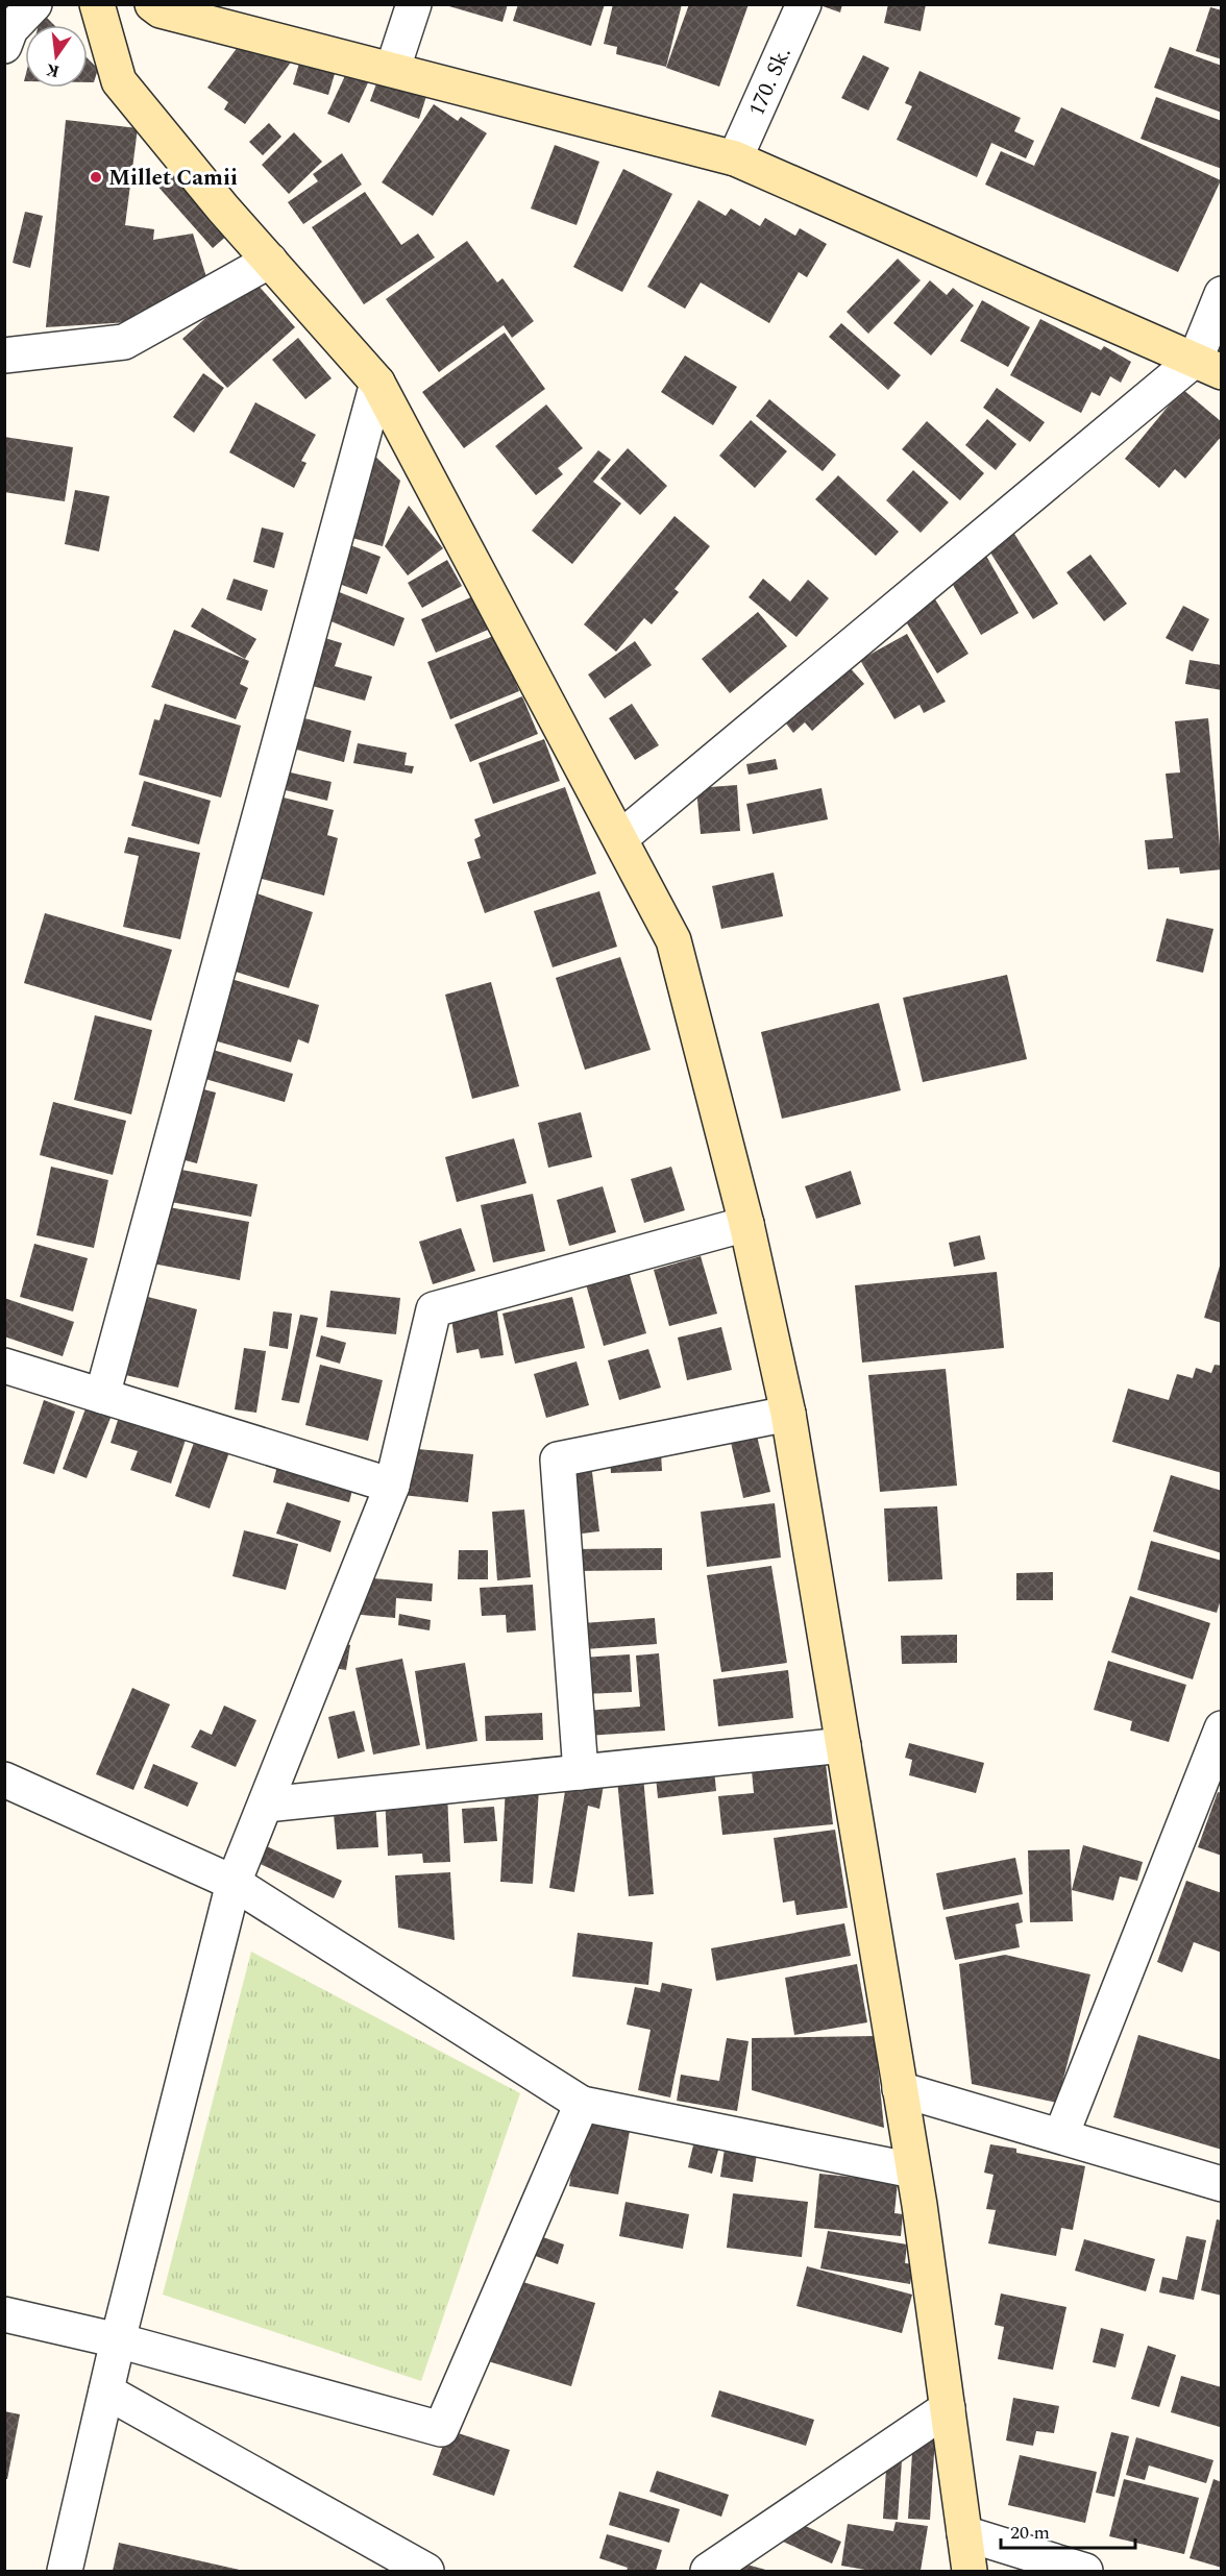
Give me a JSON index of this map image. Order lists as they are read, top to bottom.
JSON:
{
  "streets": {
    "street": ["170. Sk."]
  },
  "places": ["Millet Camii"],
  "scale_bar": "20 m",
  "north": "bottom"
}
